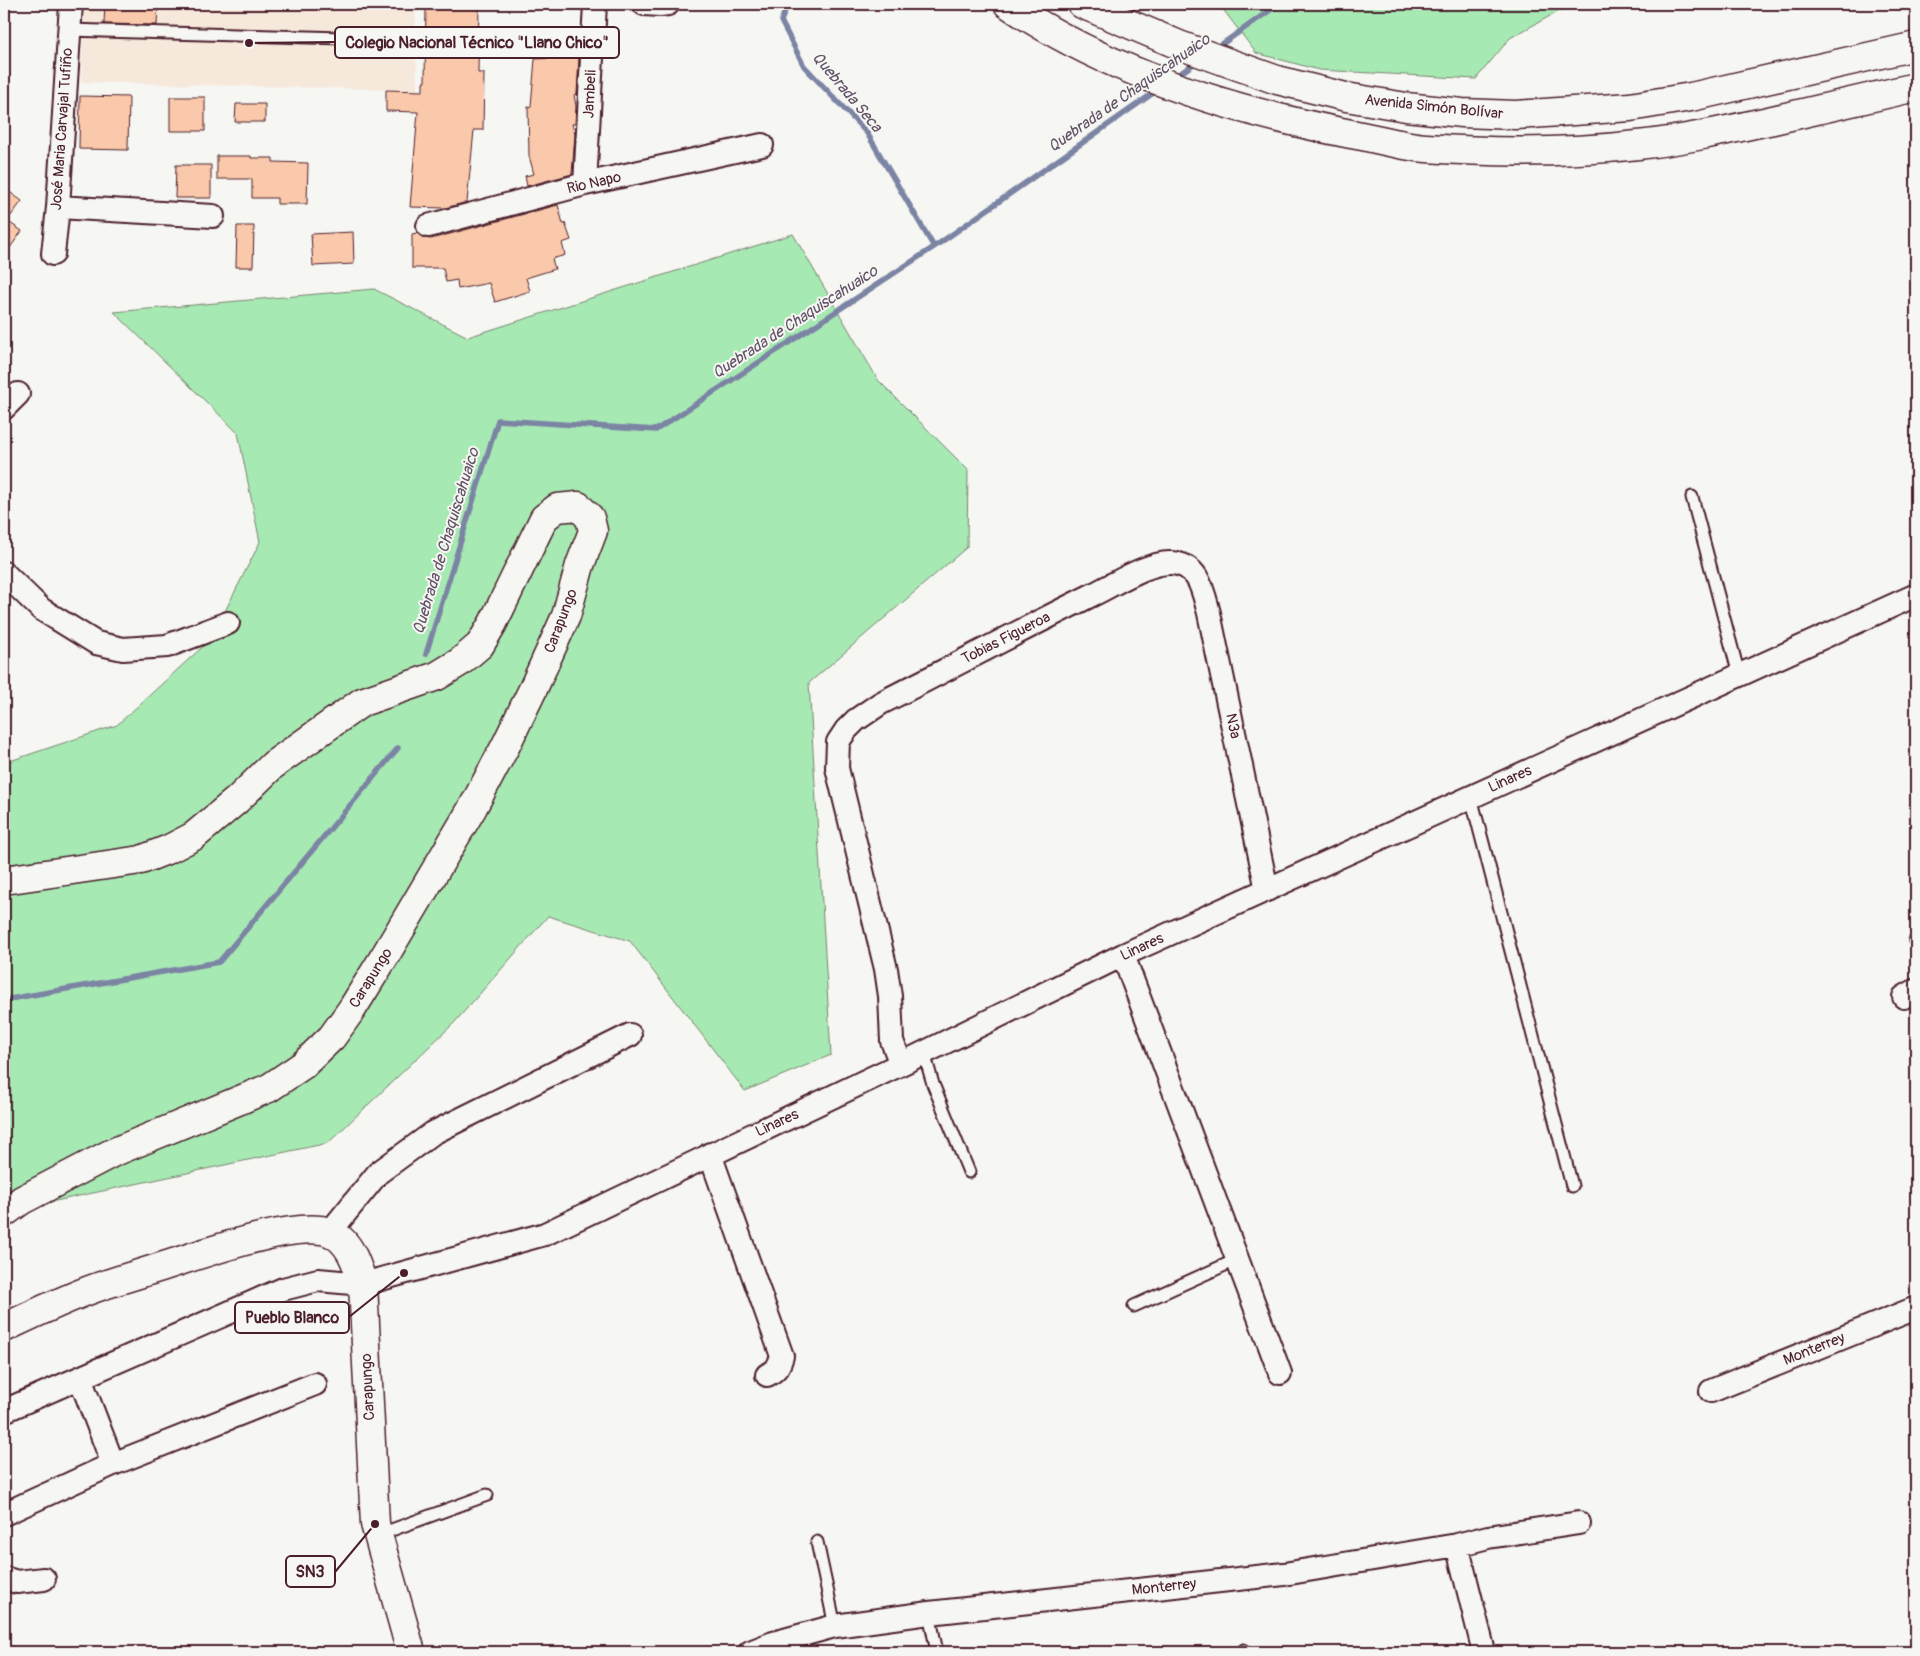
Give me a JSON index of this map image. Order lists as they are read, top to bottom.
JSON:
{
  "streets": {
    "main road": ["Avenida Simón Bolívar", "Carapungo"],
    "street": [
      "Jambeli",
      "José Maria Carvajal Tufiño",
      "Rio Napo",
      "Tobias Figueroa",
      "N3a",
      "Linares",
      "Monterrey"
    ]
  },
  "crossings": [
    ["Jambeli", "Rio Napo"],
    ["Carapungo", "Linares"],
    ["Tobias Figueroa", "N3a"],
    ["Tobias Figueroa", "Linares"],
    ["N3a", "Linares"]
  ],
  "water": ["Quebrada Seca", "Quebrada de Chaquiscahuaico"],
  "places": ["Colegio Nacional Técnico \"Llano Chico\"", "Pueblo Blanco", "SN3"]
}
